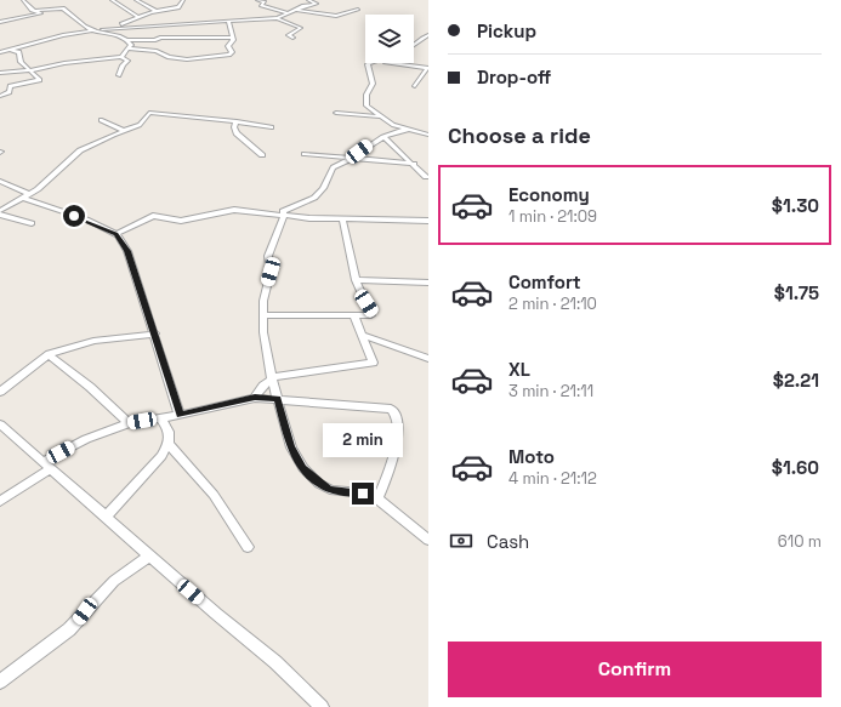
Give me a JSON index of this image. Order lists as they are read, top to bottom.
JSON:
{
  "page": {
    "banner": ["Pickup", "Drop-off"],
    "heading": "Choose a ride",
    "list": [
      {
        "name": "Economy",
        "note": "1 min · 21:09",
        "value": "$1.30"
      },
      {
        "name": "Comfort",
        "note": "2 min · 21:10",
        "value": "$1.75"
      },
      {
        "name": "XL",
        "note": "3 min · 21:11",
        "value": "$2.21"
      },
      {
        "name": "Moto",
        "note": "4 min · 21:12",
        "value": "$1.60"
      }
    ],
    "bubble": "2 min",
    "pay": ["Cash", "610 m"],
    "buttons": "Confirm"
  }
}
